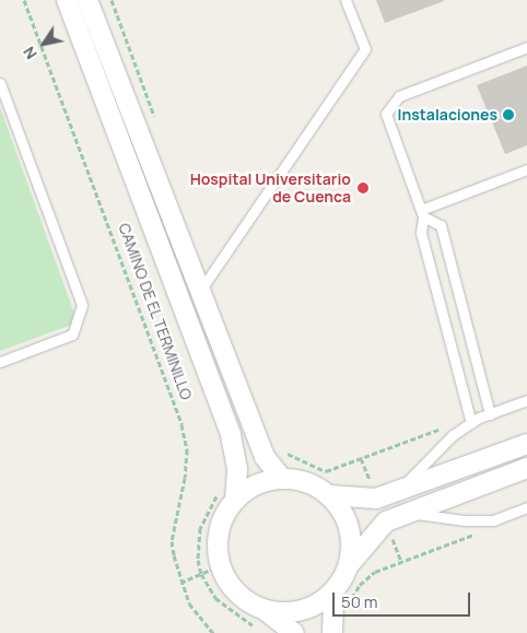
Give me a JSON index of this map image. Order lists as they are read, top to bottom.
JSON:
{
  "streets": {
    "path": ["CAMINO DE EL TERMINILLO"]
  },
  "places": ["Instalaciones", "Hospital Universitario de Cuenca"],
  "scale_bar": "50 m",
  "north": "bottom left"
}
